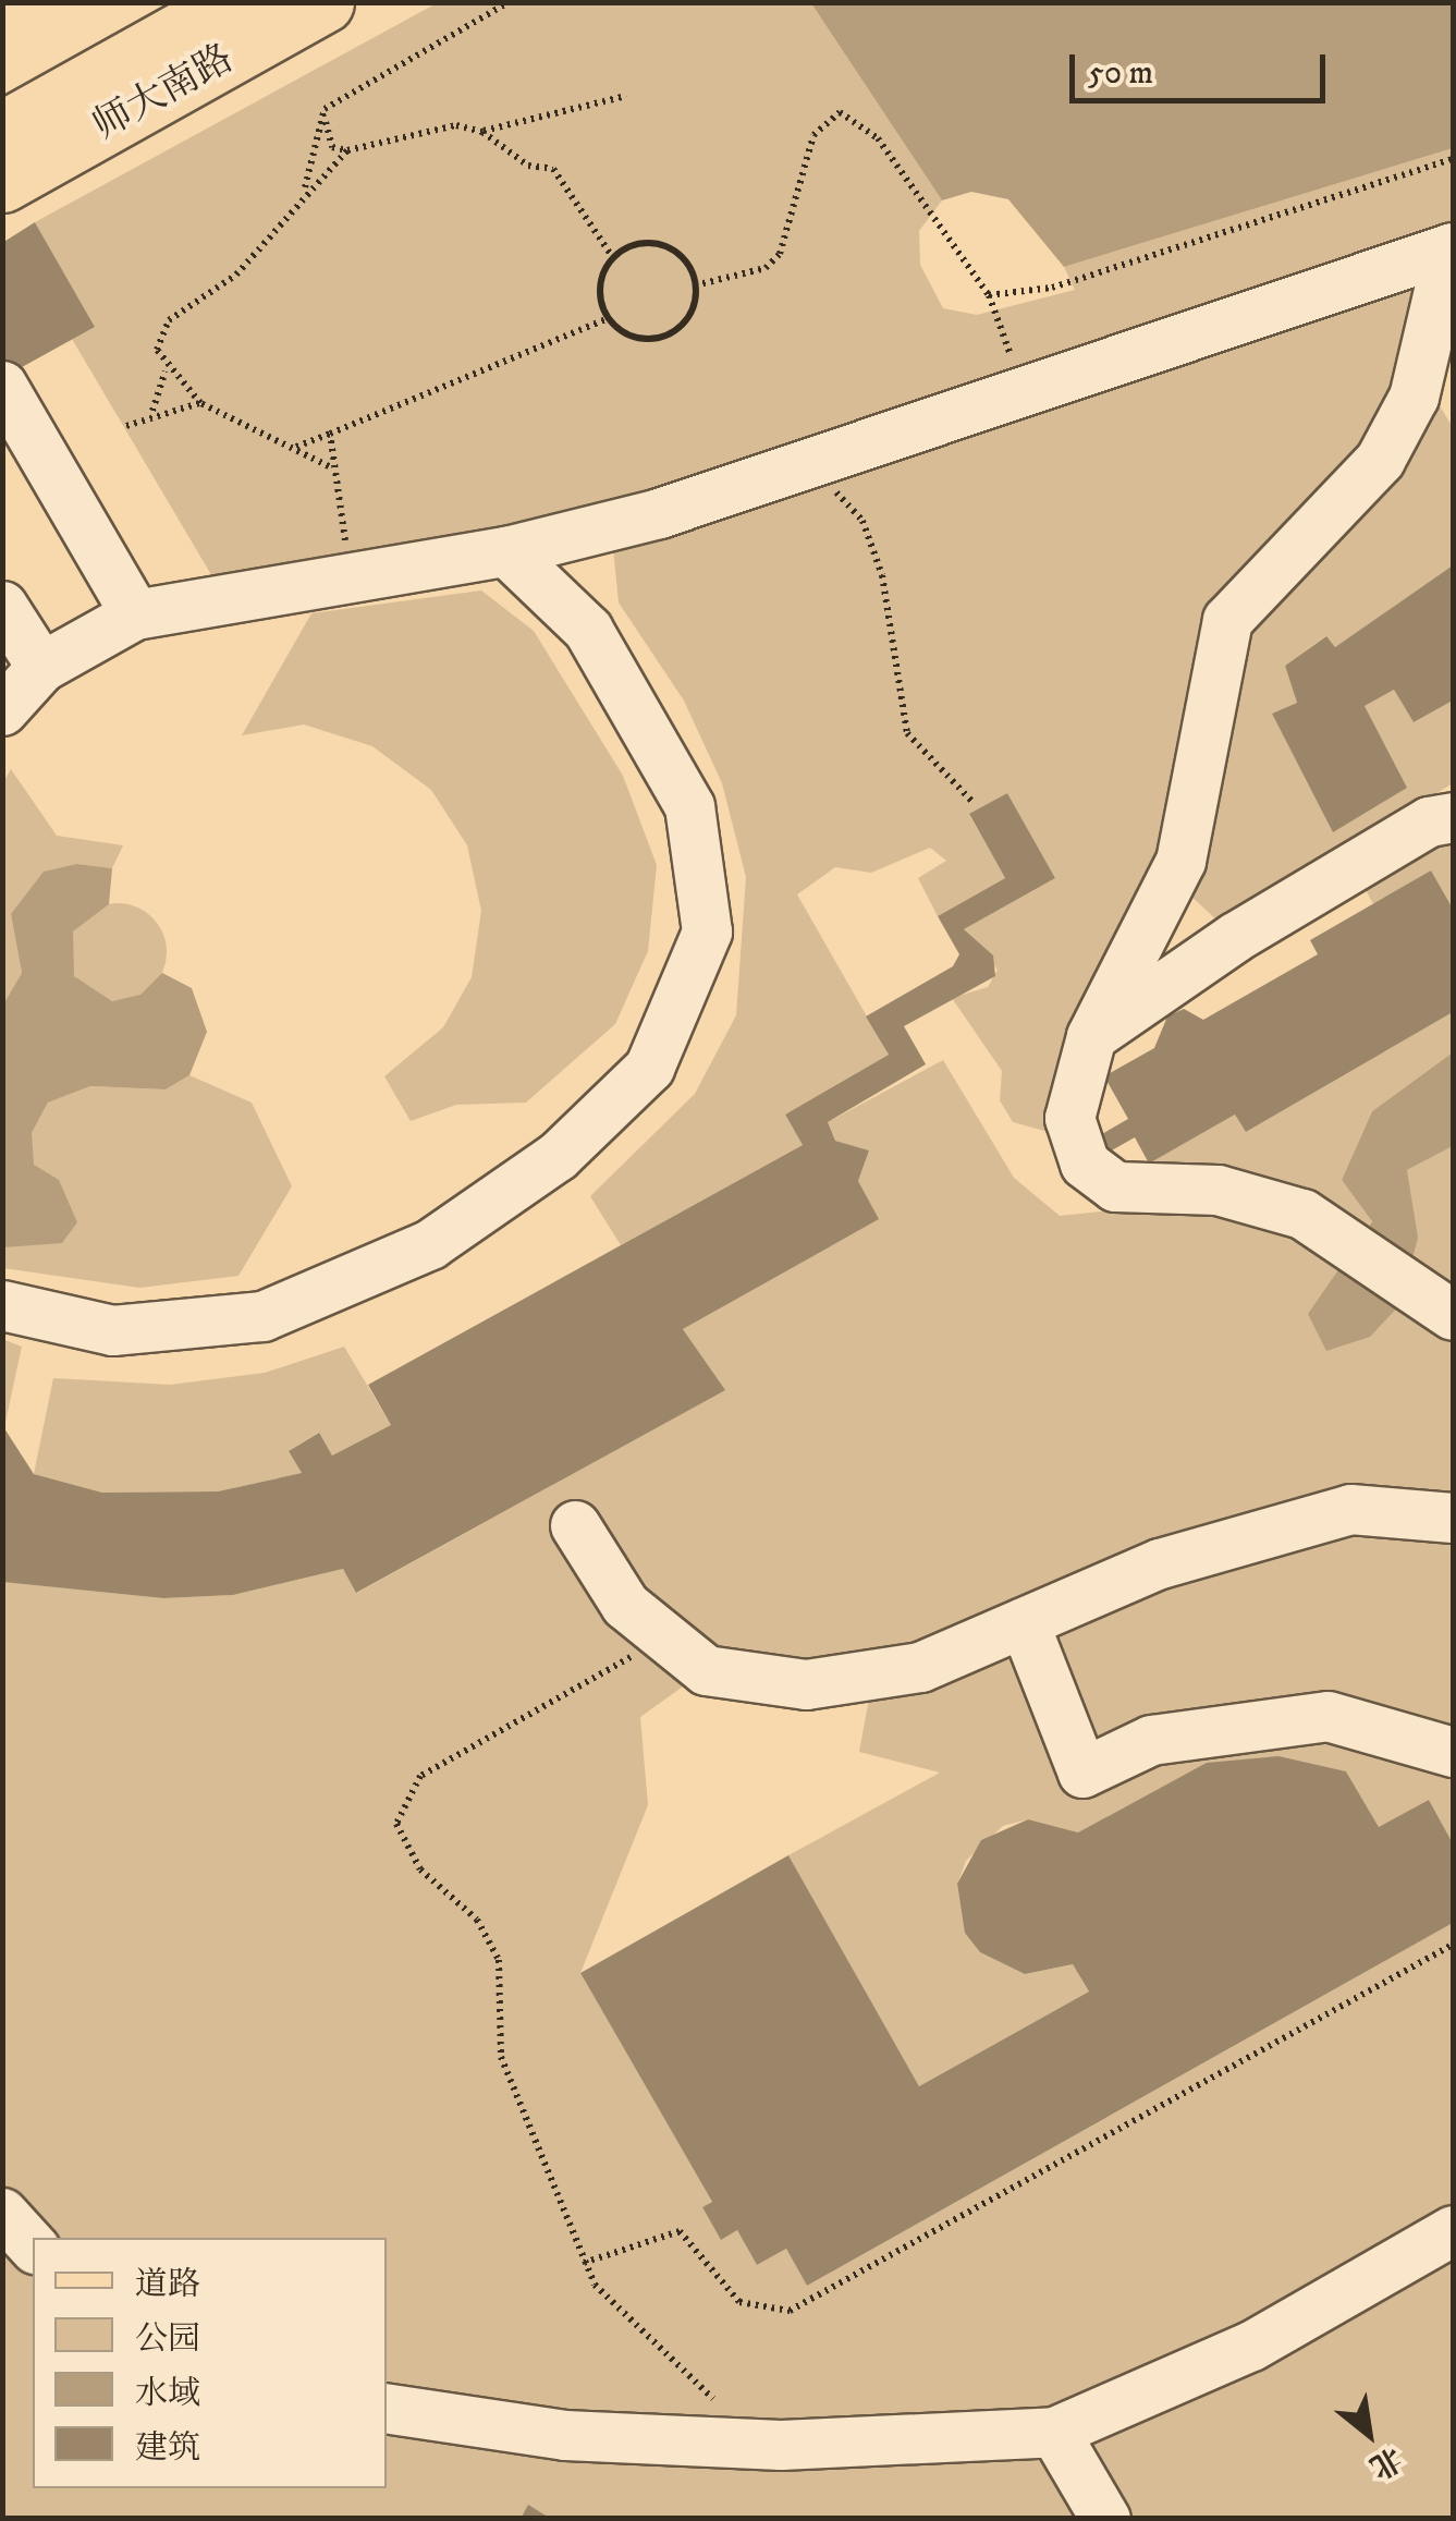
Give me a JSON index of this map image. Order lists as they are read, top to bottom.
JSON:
{
  "streets": {
    "main road": ["师大南路"]
  },
  "legend": [
    "道路",
    "公园",
    "水域",
    "建筑"
  ],
  "scale_bar": "50 m",
  "north": "bottom right"
}
